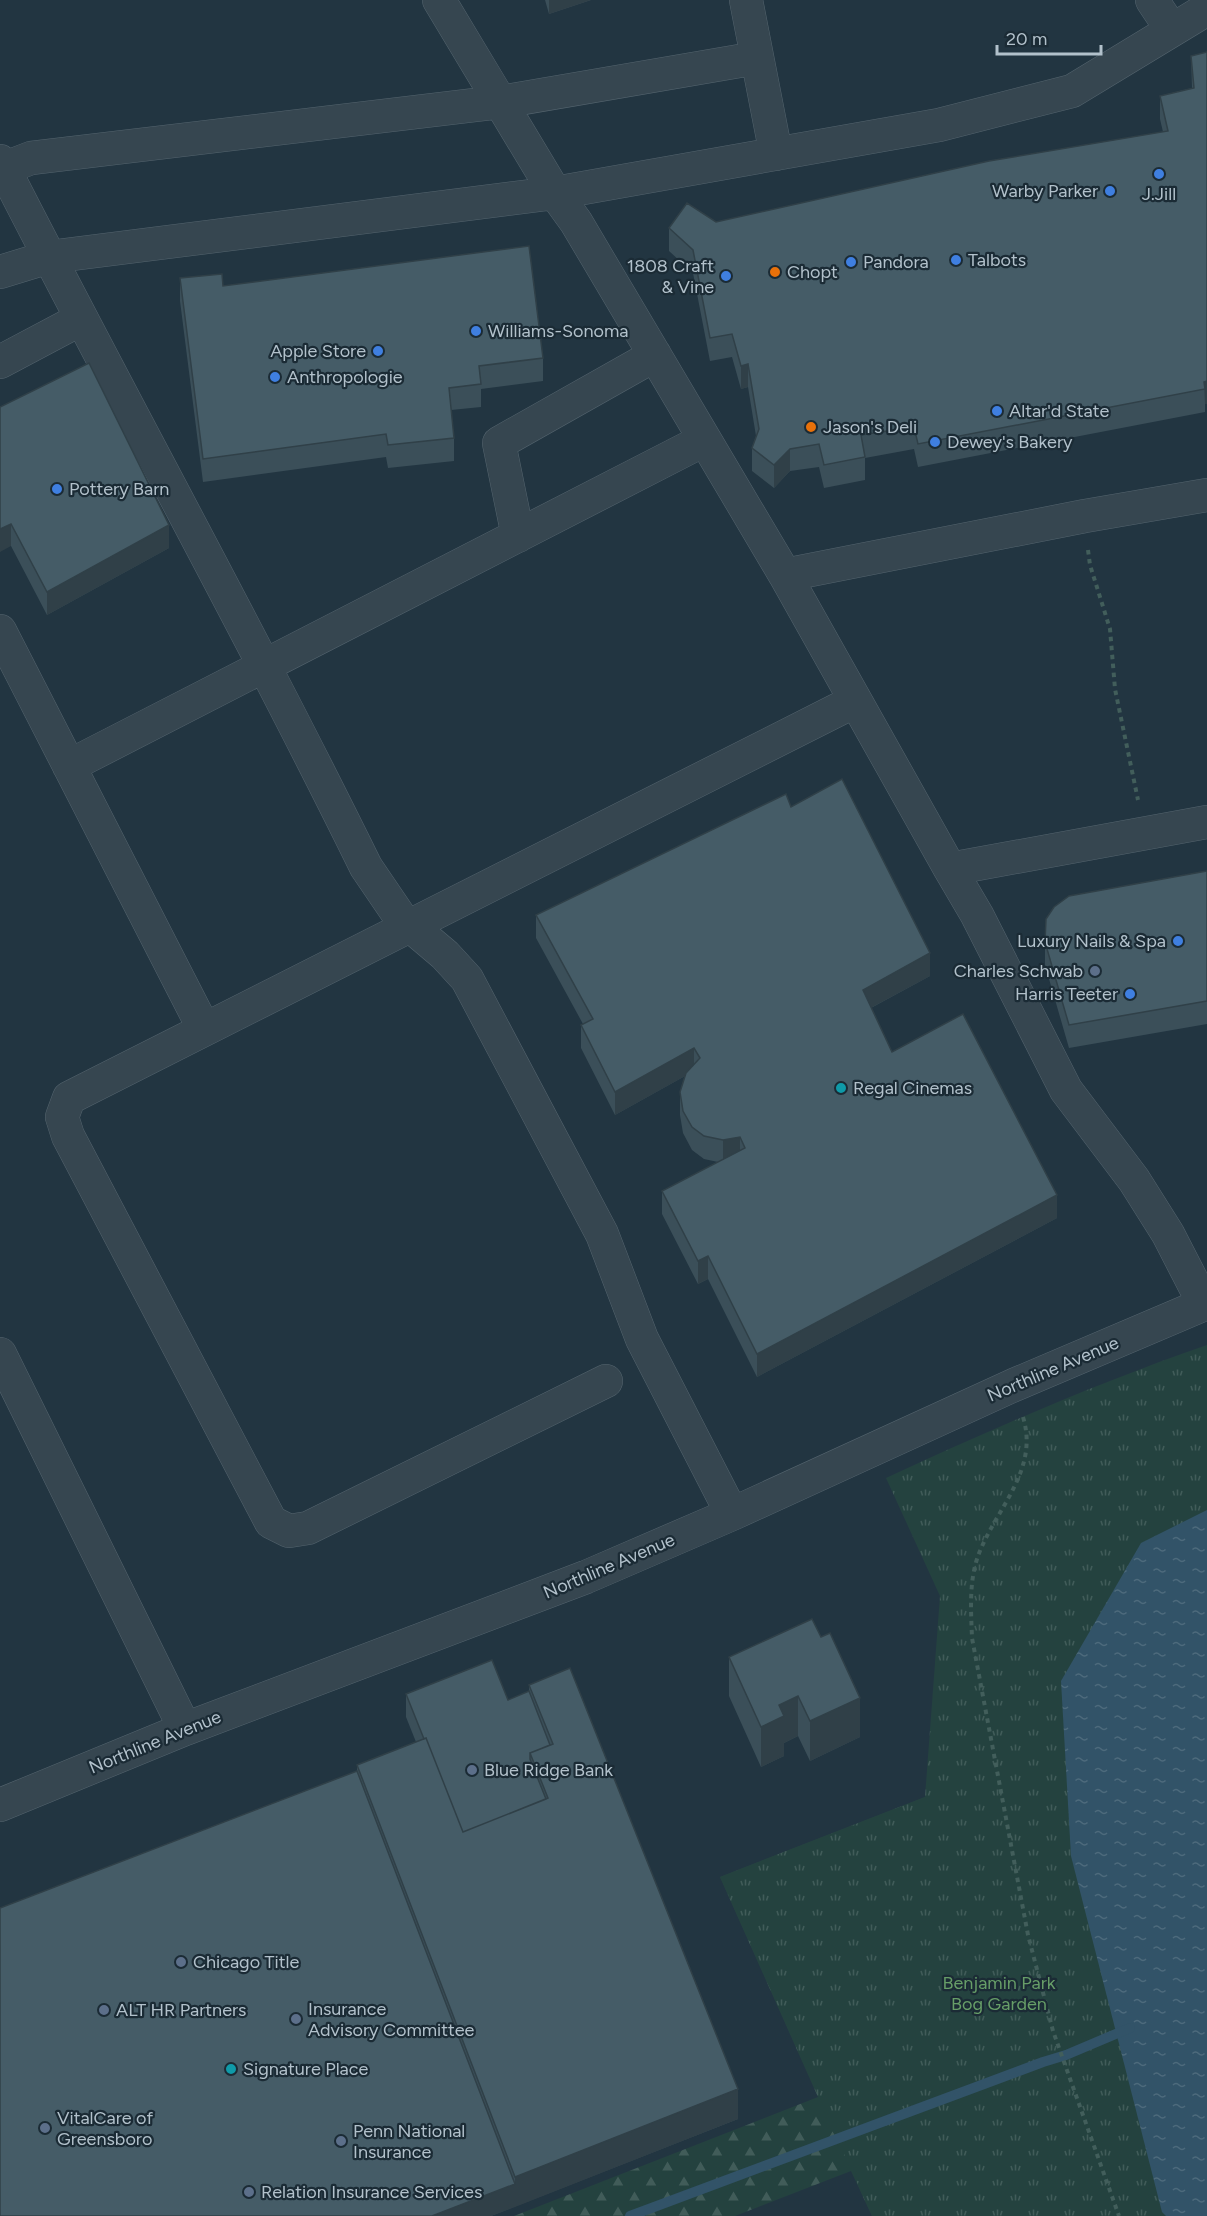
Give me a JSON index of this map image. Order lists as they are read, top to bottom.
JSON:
{
  "streets": {
    "street": ["Northline Avenue"]
  },
  "parks": ["Benjamin Park Bog Garden"],
  "places": [
    "J.Jill",
    "Warby Parker",
    "Talbots",
    "Pandora",
    "Chopt",
    "1808 Craft & Vine",
    "Williams-Sonoma",
    "Apple Store",
    "Anthropologie",
    "Altar'd State",
    "Jason's Deli",
    "Dewey's Bakery",
    "Pottery Barn",
    "Luxury Nails & Spa",
    "Charles Schwab",
    "Harris Teeter",
    "Regal Cinemas",
    "Blue Ridge Bank",
    "Chicago Title",
    "ALT HR Partners",
    "Insurance Advisory Committee",
    "Signature Place",
    "VitalCare of Greensboro",
    "Penn National Insurance",
    "Relation Insurance Services"
  ],
  "scale_bar": "20 m"
}
